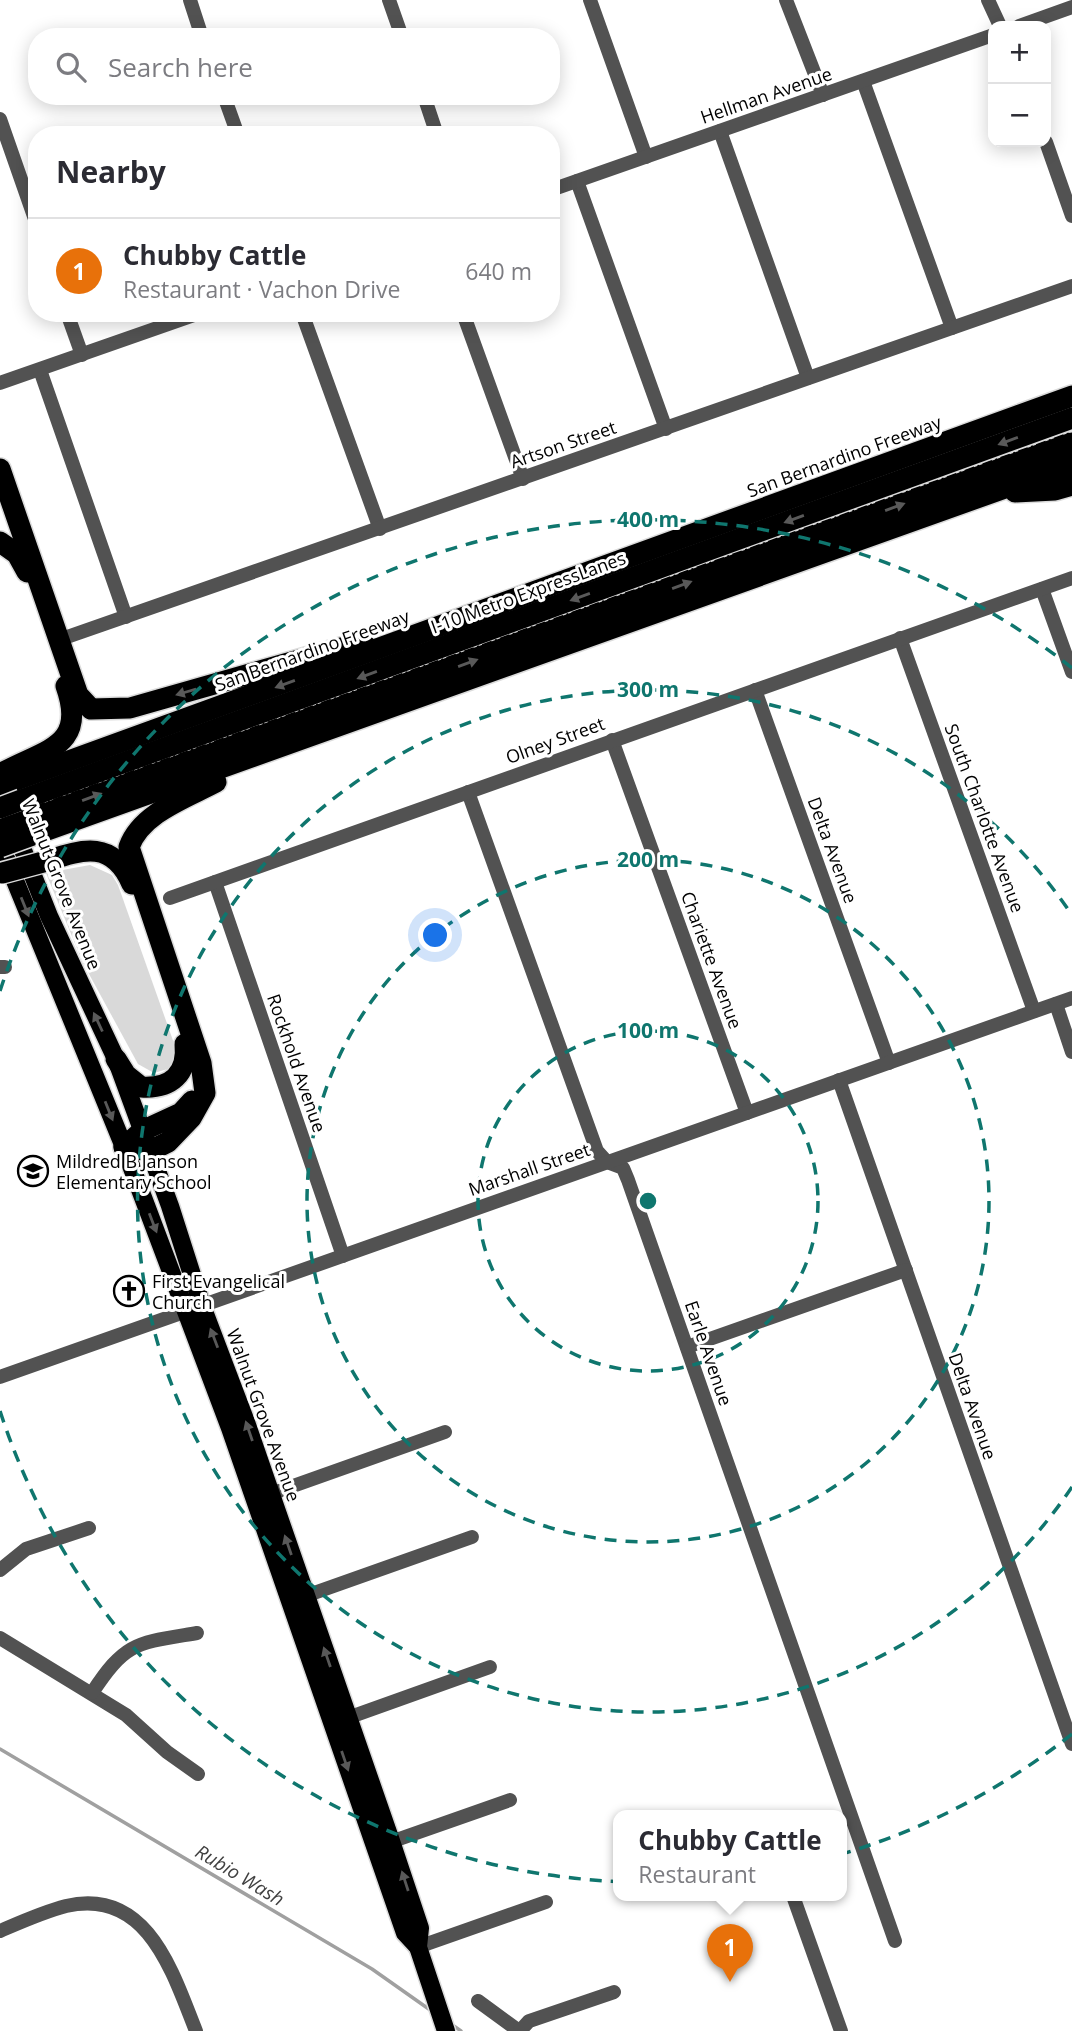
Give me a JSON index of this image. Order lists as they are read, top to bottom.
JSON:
{
  "streets": {
    "highway": ["San Bernardino Freeway", "I-10 Metro ExpressLanes"],
    "main road": ["Walnut Grove Avenue"],
    "street": [
      "Hellman Avenue",
      "Artson Street",
      "Olney Street",
      "South Charlotte Avenue",
      "Delta Avenue",
      "Chariette Avenue",
      "Rockhold Avenue",
      "Marshall Street",
      "Earle Avenue"
    ]
  },
  "crossings": [
    ["San Bernardino Freeway", "I-10 Metro ExpressLanes"],
    ["San Bernardino Freeway", "Walnut Grove Avenue"],
    ["I-10 Metro ExpressLanes", "Walnut Grove Avenue"],
    ["Olney Street", "South Charlotte Avenue"],
    ["Olney Street", "Delta Avenue"],
    ["Olney Street", "Chariette Avenue"],
    ["Olney Street", "Rockhold Avenue"],
    ["Olney Street", "Earle Avenue"],
    ["South Charlotte Avenue", "Marshall Street"],
    ["Delta Avenue", "Marshall Street"],
    ["Walnut Grove Avenue", "Marshall Street"],
    ["Chariette Avenue", "Marshall Street"],
    ["Rockhold Avenue", "Marshall Street"],
    ["Marshall Street", "Earle Avenue"]
  ],
  "water": ["Rubio Wash"],
  "places": {
    "school or university": ["Mildred B Janson Elementary School"],
    "church": ["First Evangelical Church"]
  },
  "page": {
    "map_buttons": ["+", "−"],
    "search": "Search here",
    "heading": "Nearby",
    "list": [
      {
        "mark": "1",
        "name": "Chubby Cattle",
        "note": "Restaurant · Vachon Drive",
        "value": "640 m"
      }
    ],
    "popup": ["Chubby Cattle", "Restaurant"],
    "pins": "1"
  },
  "rings": [
    "400 m",
    "300 m",
    "200 m",
    "100 m"
  ]
}
